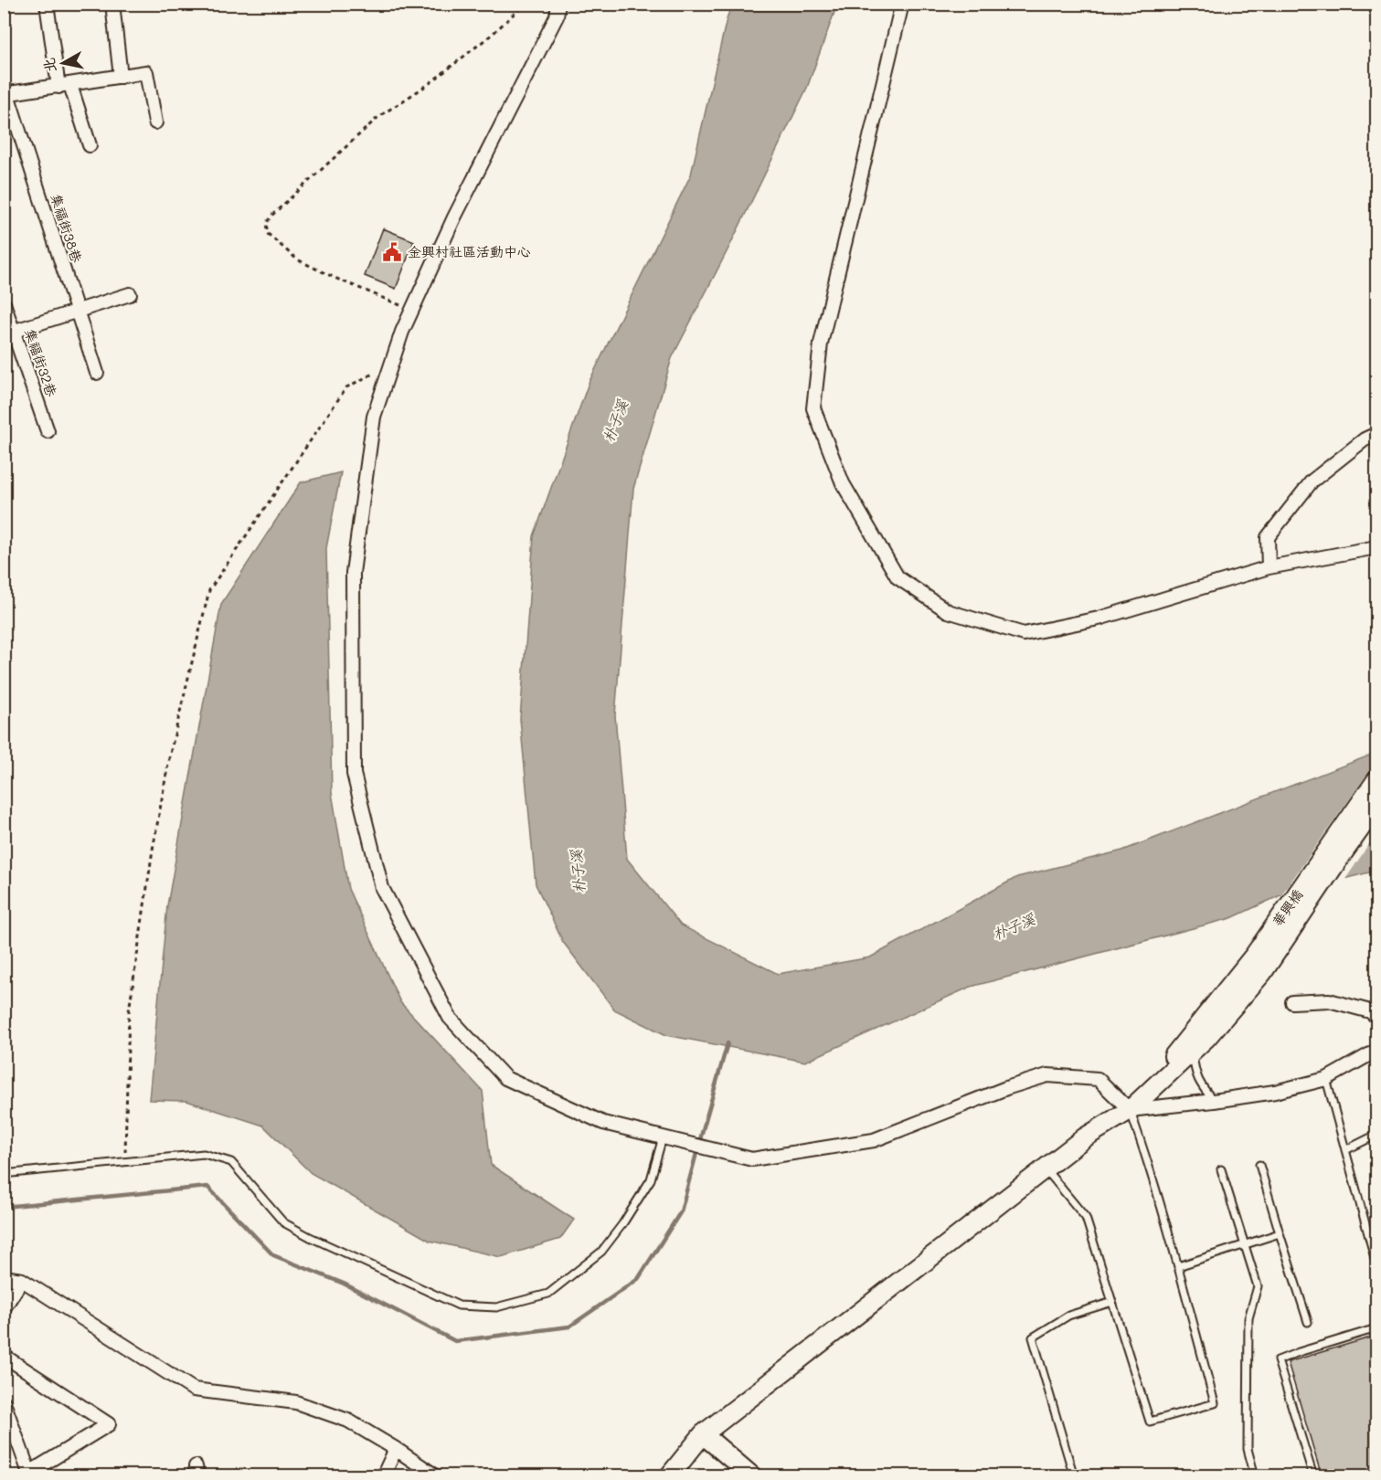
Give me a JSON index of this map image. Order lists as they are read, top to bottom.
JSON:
{
  "streets": {
    "street": ["集福街38巷", "集福街32巷", "華興橋"]
  },
  "water": ["朴子溪"],
  "places": {
    "public building": ["金興村社區活動中心"]
  },
  "north": "left"
}
